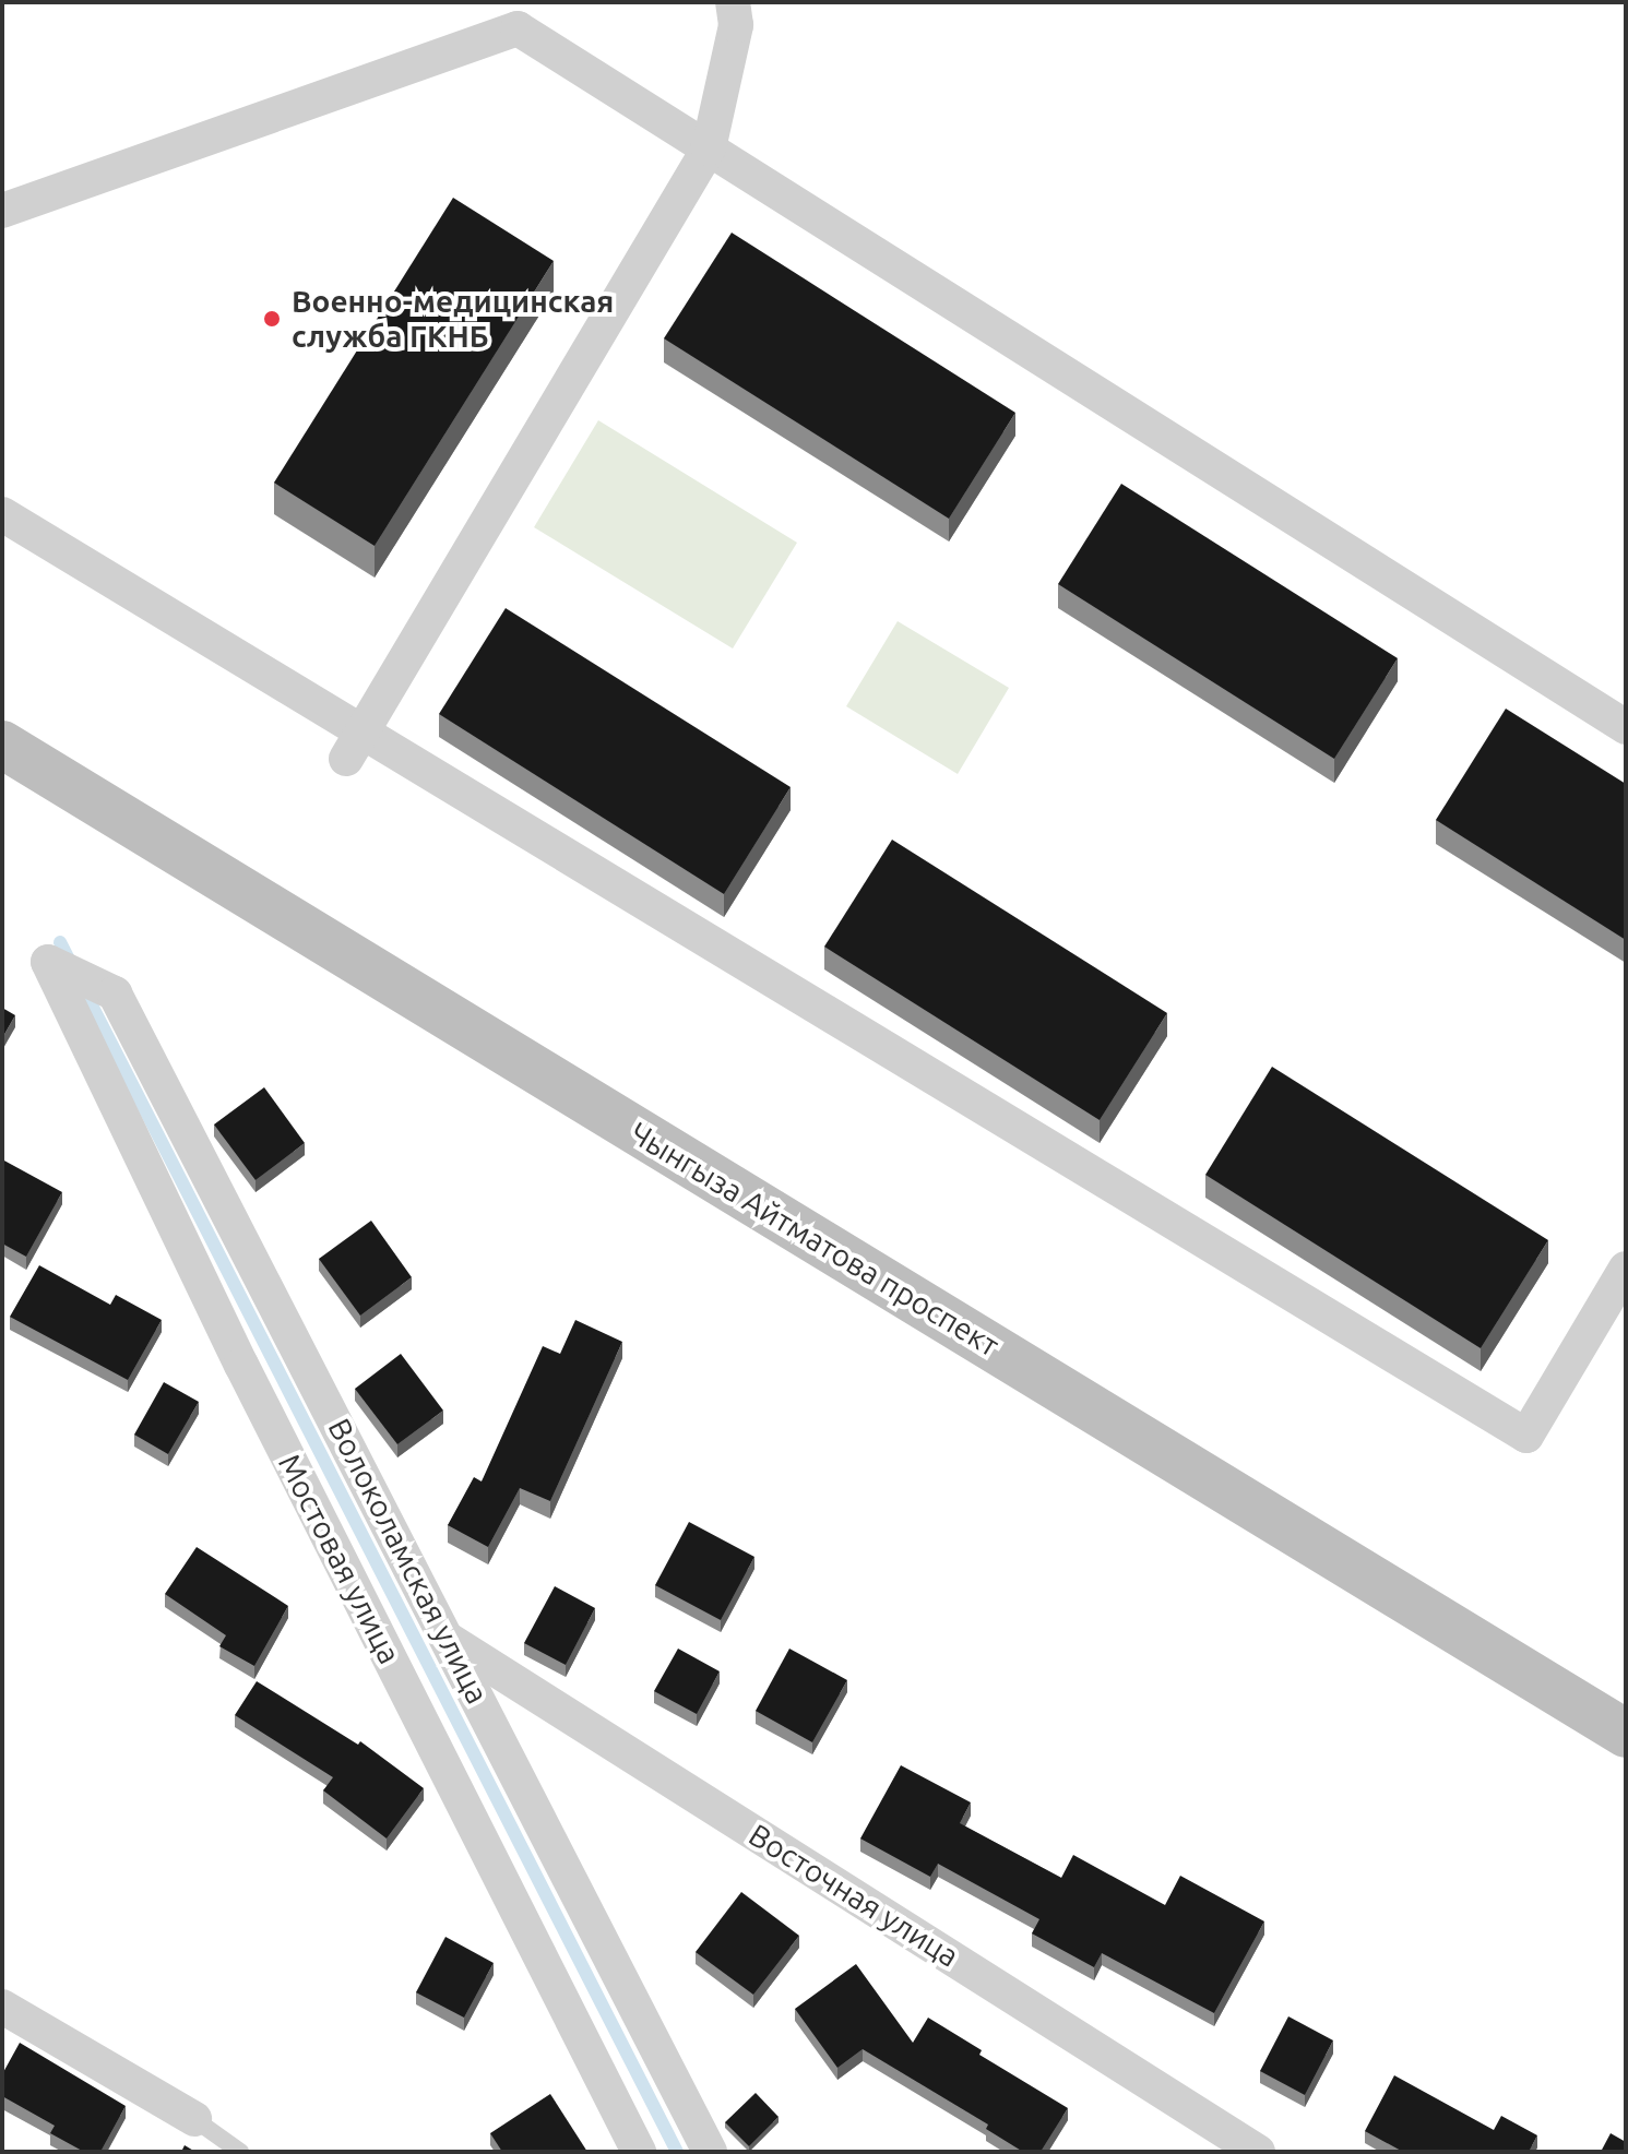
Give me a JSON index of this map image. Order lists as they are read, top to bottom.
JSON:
{
  "streets": {
    "main road": ["Чынгыза Айтматова проспект"],
    "street": ["Мостовая улица", "Волоколамская улица", "Восточная улица"]
  },
  "crossings": [
    ["Мостовая улица", "Волоколамская улица"],
    ["Волоколамская улица", "Восточная улица"]
  ],
  "places": ["Военно-медицинская служба ГКНБ"]
}
